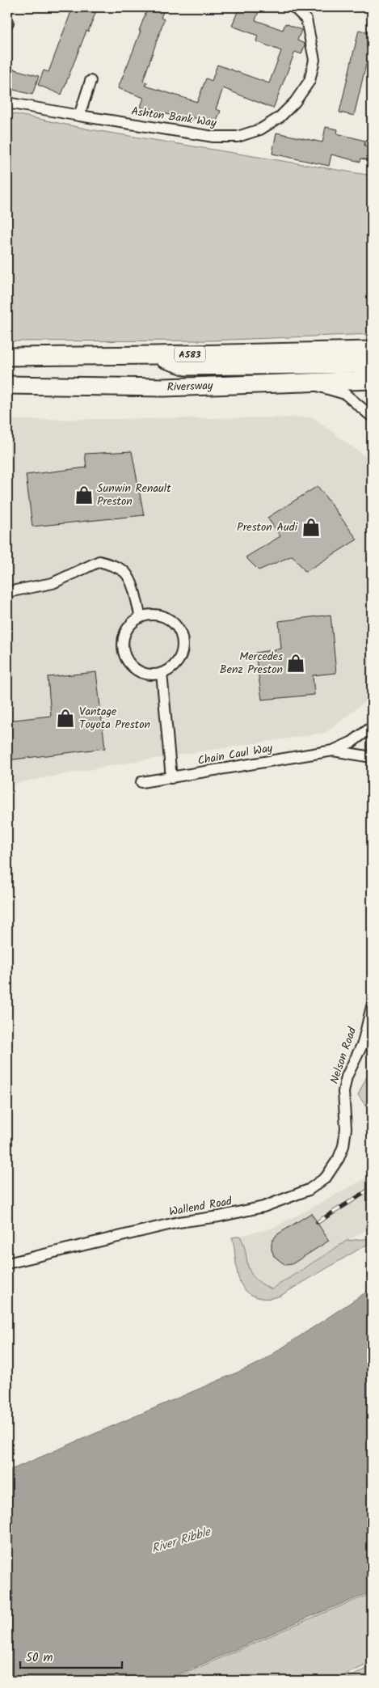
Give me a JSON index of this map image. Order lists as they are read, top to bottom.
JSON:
{
  "streets": {
    "highway": ["A583", "Riversway"],
    "street": [
      "Ashton Bank Way",
      "Chain Caul Way",
      "Nelson Road",
      "Wallend Road"
    ]
  },
  "crossings": [
    ["Nelson Road", "Wallend Road"]
  ],
  "water": ["River Ribble"],
  "places": {
    "shop": [
      "Sunwin Renault Preston",
      "Preston Audi",
      "Mercedes Benz Preston",
      "Vantage Toyota Preston"
    ]
  },
  "scale_bar": "50 m"
}
